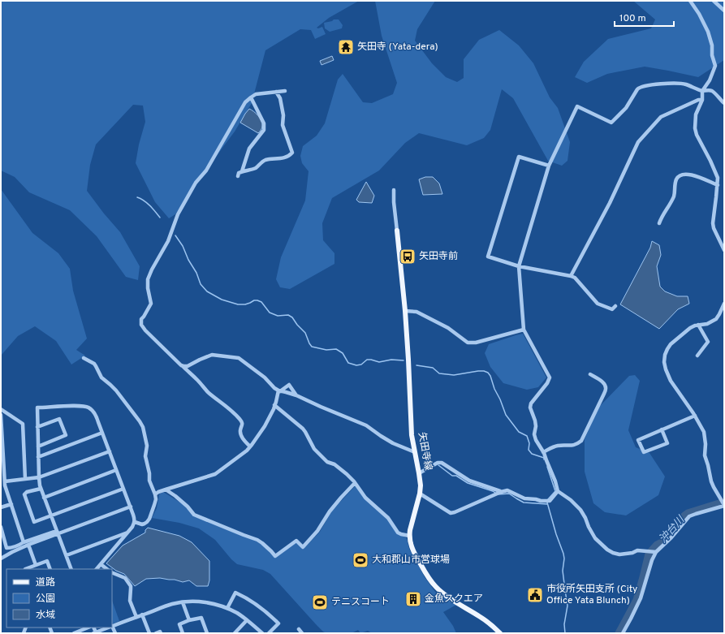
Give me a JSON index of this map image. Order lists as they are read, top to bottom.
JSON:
{
  "streets": {
    "main road": ["矢田寺線"]
  },
  "water": ["沖台川"],
  "places": {
    "temple": ["矢田寺 (Yata-dera)"],
    "bus stop": ["矢田寺前"],
    "sports": ["大和郡山市営球場", "テニスコート"],
    "public building": ["市役所矢田支所 (City Office Yata Blunch)"],
    "building": ["金魚スクエア"]
  },
  "legend": ["道路", "公園", "水域"],
  "scale_bar": "100 m"
}
